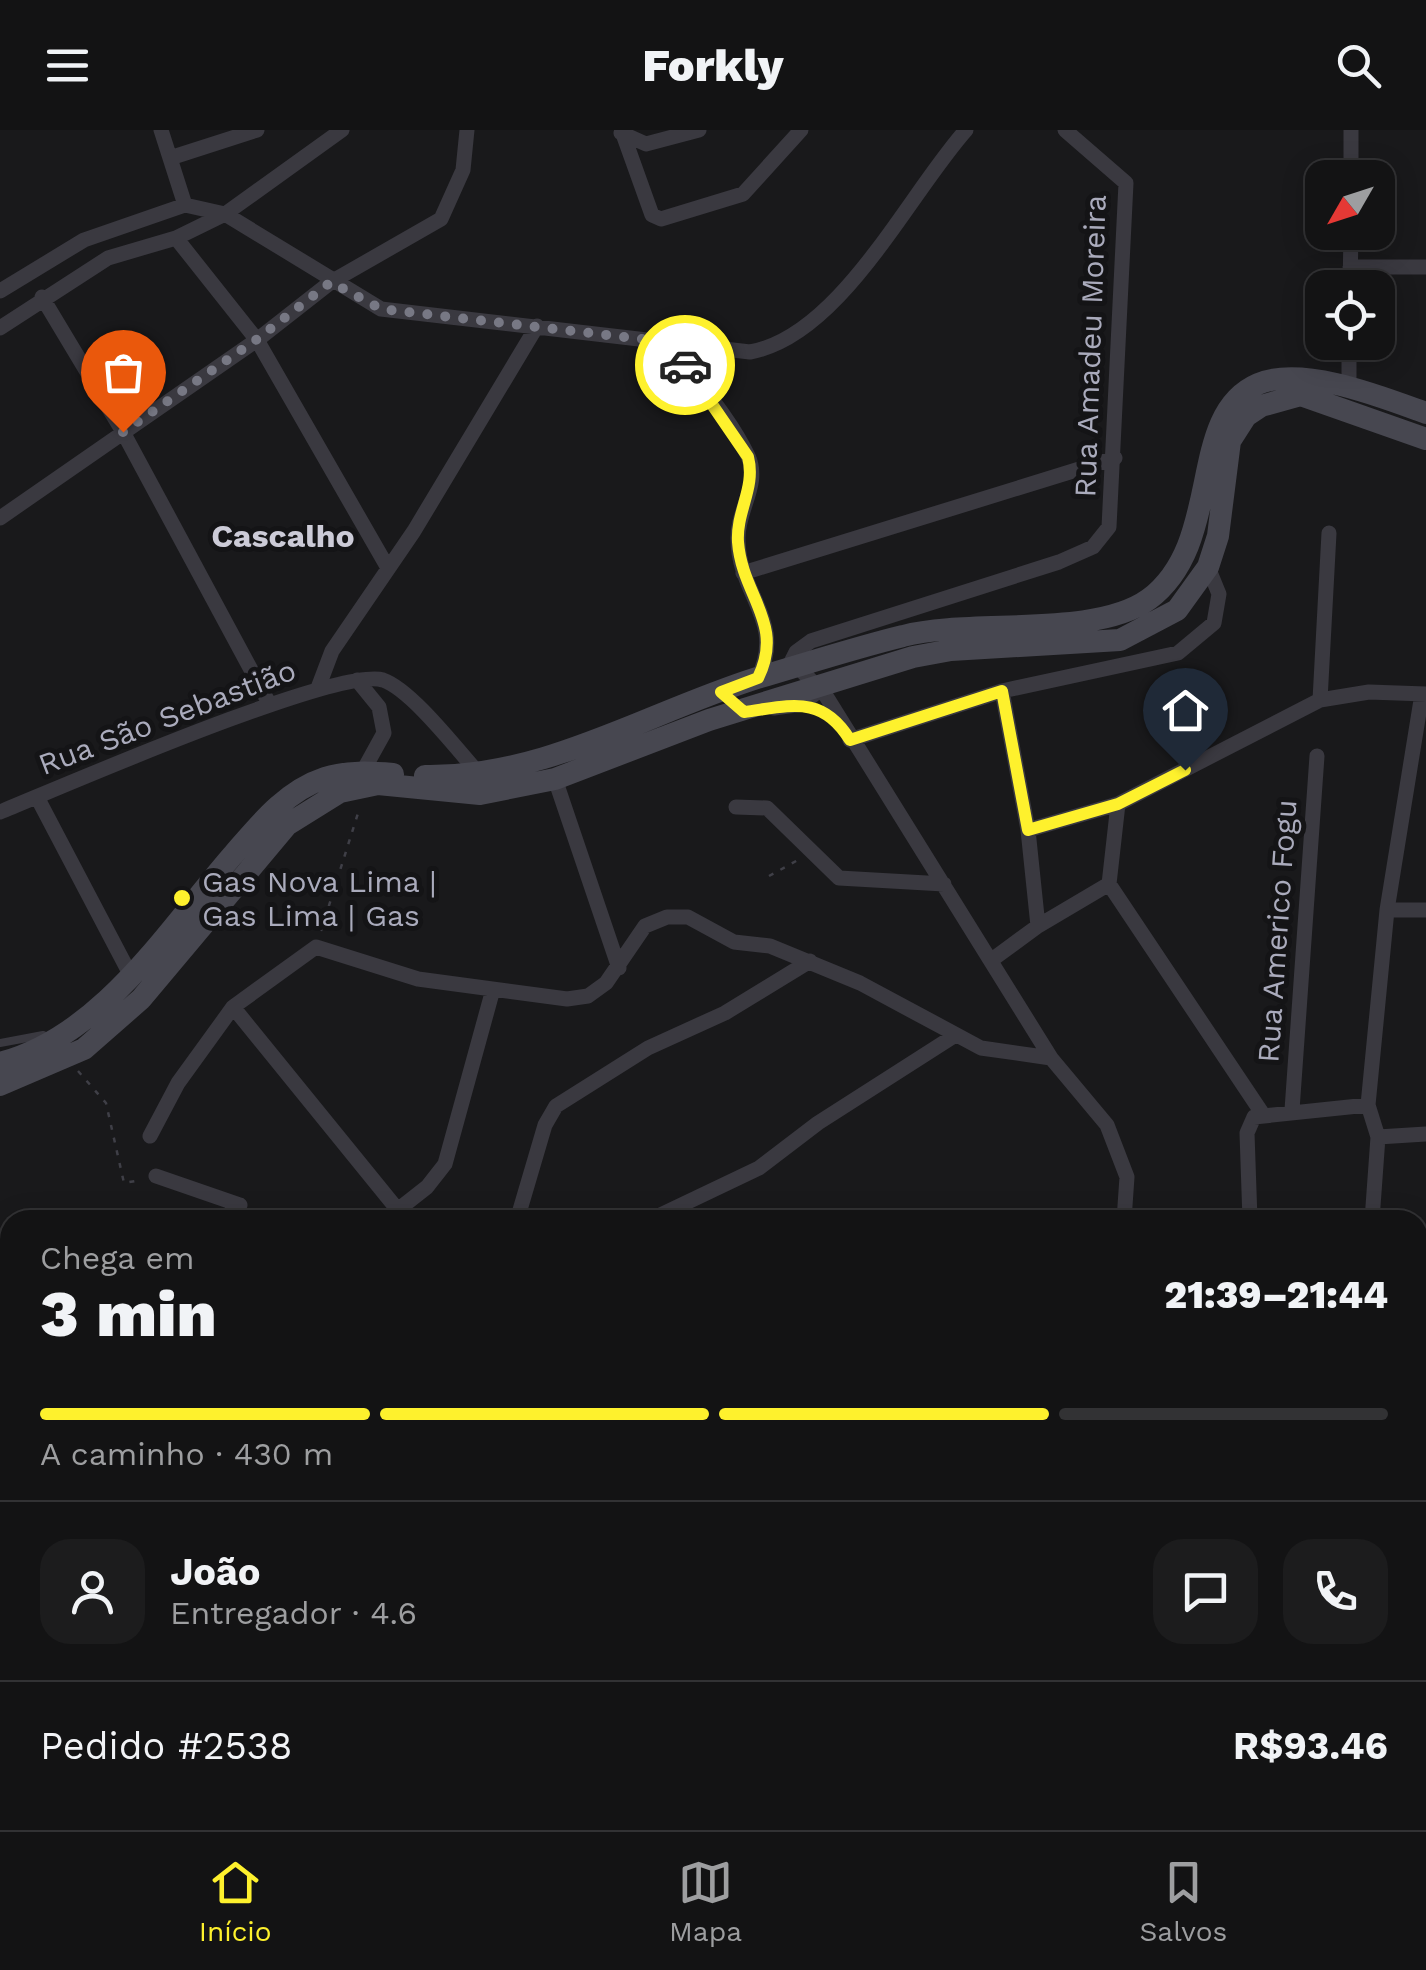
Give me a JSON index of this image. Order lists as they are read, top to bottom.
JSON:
{
  "streets": {
    "street": ["Rua Amadeu Moreira", "Rua São Sebastião", "Rua Americo Fogu"]
  },
  "districts": ["Cascalho"],
  "places": ["Gas Nova Lima | Gas Lima | Gas"],
  "north": "bottom left",
  "page": {
    "header": "Forkly",
    "heading": ["3 min", "Chega em", "21:39–21:44"],
    "panel": [
      "João",
      "Entregador · 4.6",
      "Pedido #2538",
      "R$93.46"
    ],
    "bar": "A caminho · 430 m",
    "tabs": ["Início", "Mapa", "Salvos"]
  }
}
